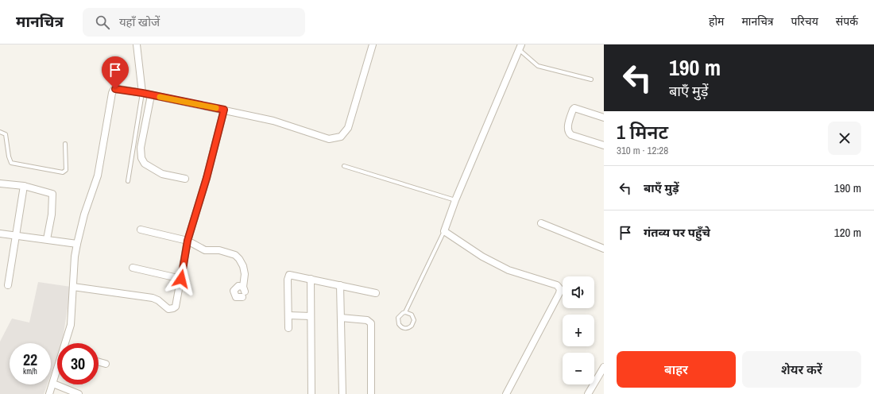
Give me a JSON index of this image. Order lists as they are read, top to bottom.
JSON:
{
  "page": {
    "header": "मानचित्र",
    "search": "यहाँ खोजें",
    "nav": [
      "होम",
      "मानचित्र",
      "परिचय",
      "संपर्क"
    ],
    "turn": ["190 m", "बाएँ मुड़ें"],
    "heading": ["1 मिनट", "310 m · 12:28"],
    "list": [
      {
        "name": "बाएँ मुड़ें",
        "value": "190 m"
      },
      {
        "name": "गंतव्य पर पहुँचे",
        "value": "120 m"
      }
    ],
    "map_buttons": ["+", "−"],
    "speed": "22 km/h",
    "limit": "30",
    "buttons": ["बाहर", "शेयर करें"]
  }
}
